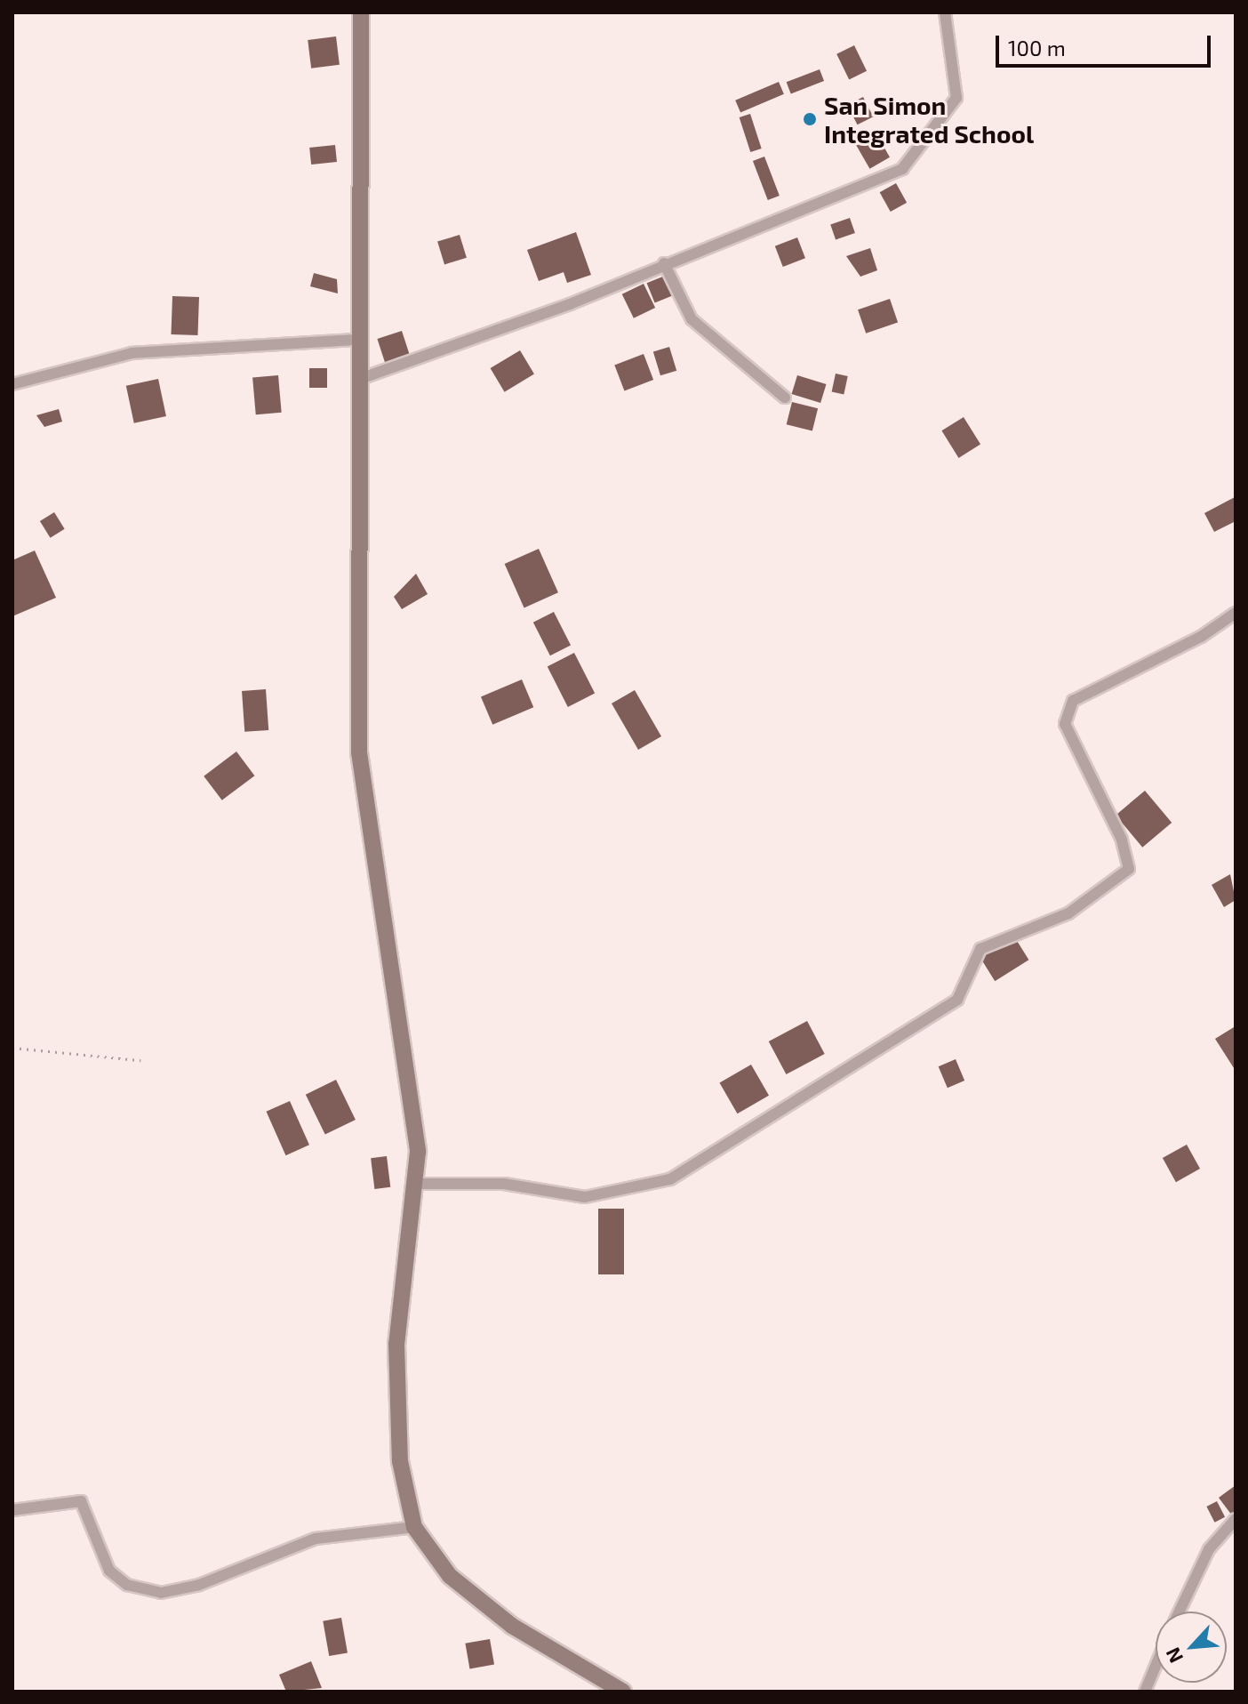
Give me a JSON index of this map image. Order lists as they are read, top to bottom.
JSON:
{
  "places": ["San Simon Integrated School"],
  "scale_bar": "100 m",
  "north": "bottom left"
}
